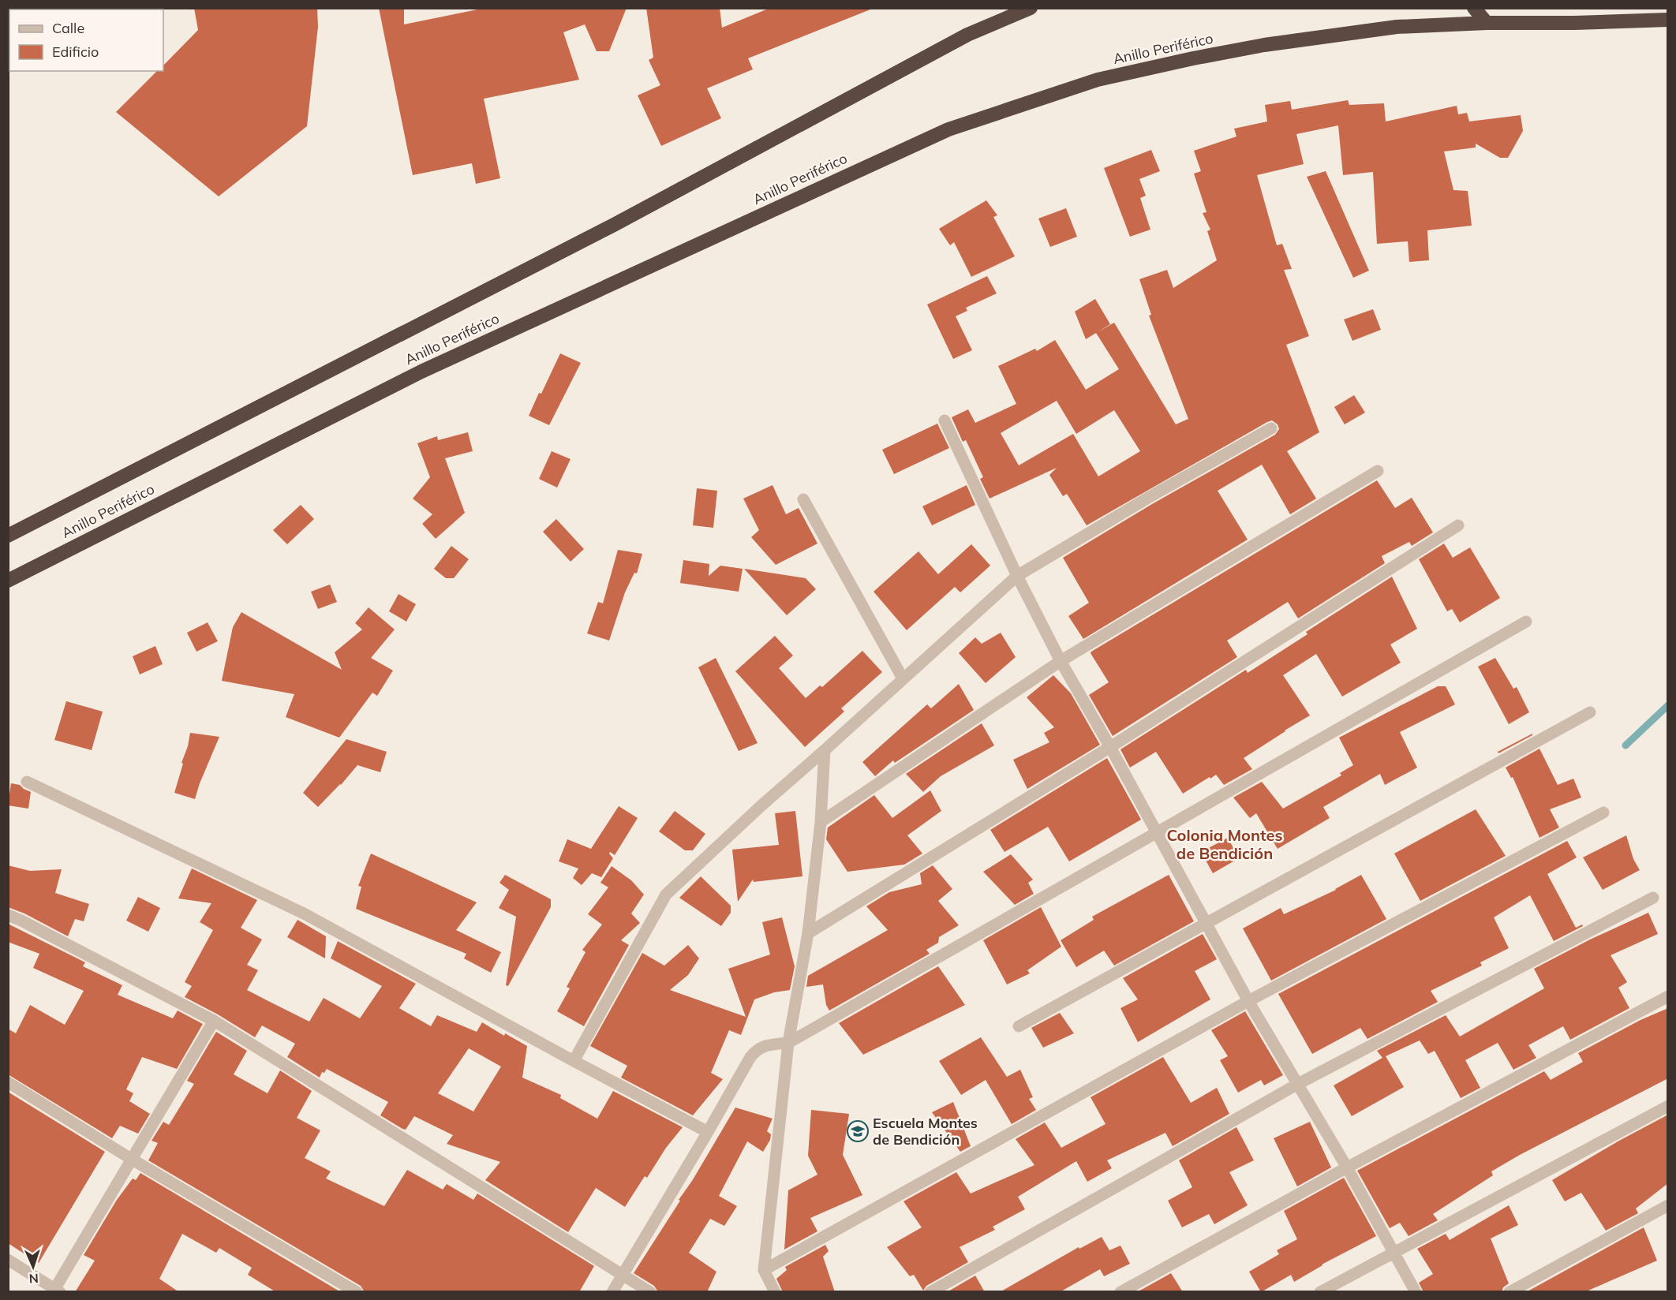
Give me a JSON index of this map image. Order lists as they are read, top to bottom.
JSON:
{
  "streets": {
    "highway": ["Anillo Periférico"]
  },
  "districts": ["Colonia Montes de Bendición"],
  "places": {
    "school or university": ["Escuela Montes de Bendición"]
  },
  "legend": ["Calle", "Edificio"],
  "north": "bottom"
}
